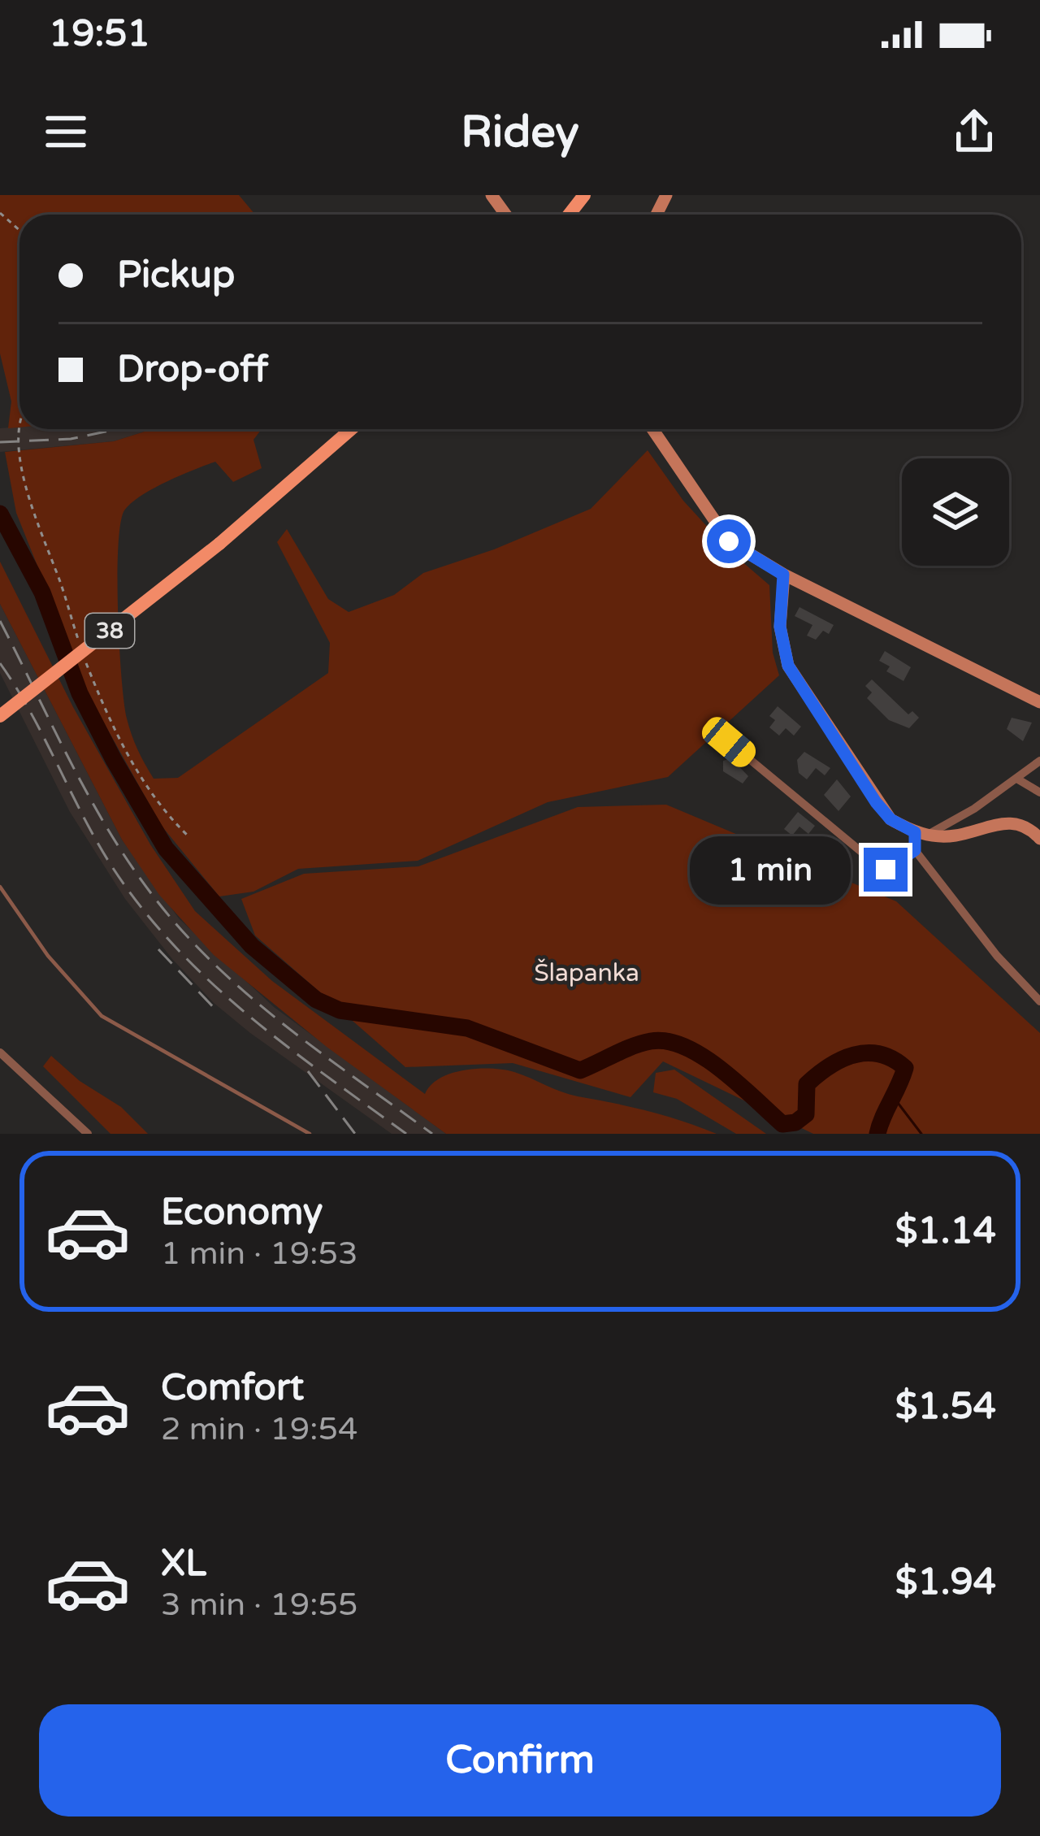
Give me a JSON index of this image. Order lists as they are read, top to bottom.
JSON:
{
  "streets": {
    "main road": ["38"]
  },
  "parks": ["Šlapanka"],
  "page": {
    "status": "19:51",
    "header": "Ridey",
    "banner": ["Pickup", "Drop-off"],
    "bubble": "1 min",
    "list": [
      {
        "name": "Economy",
        "note": "1 min · 19:53",
        "value": "$1.14"
      },
      {
        "name": "Comfort",
        "note": "2 min · 19:54",
        "value": "$1.54"
      },
      {
        "name": "XL",
        "note": "3 min · 19:55",
        "value": "$1.94"
      }
    ],
    "buttons": "Confirm"
  }
}
